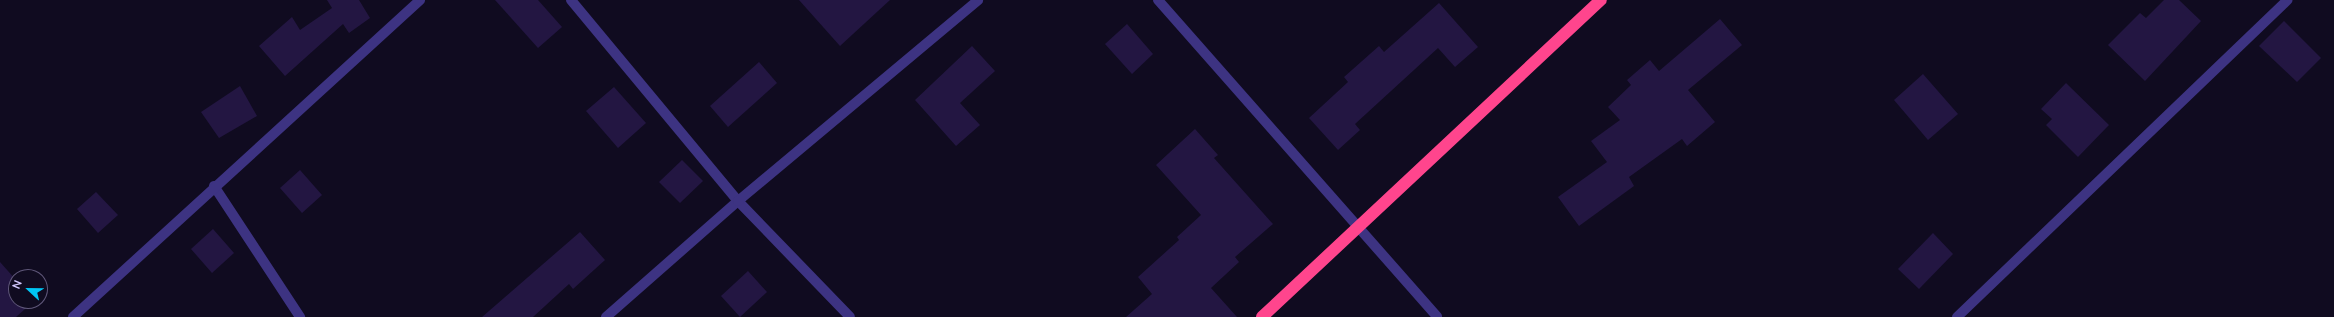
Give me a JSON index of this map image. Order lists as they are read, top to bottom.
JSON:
{
  "north": "left"
}
